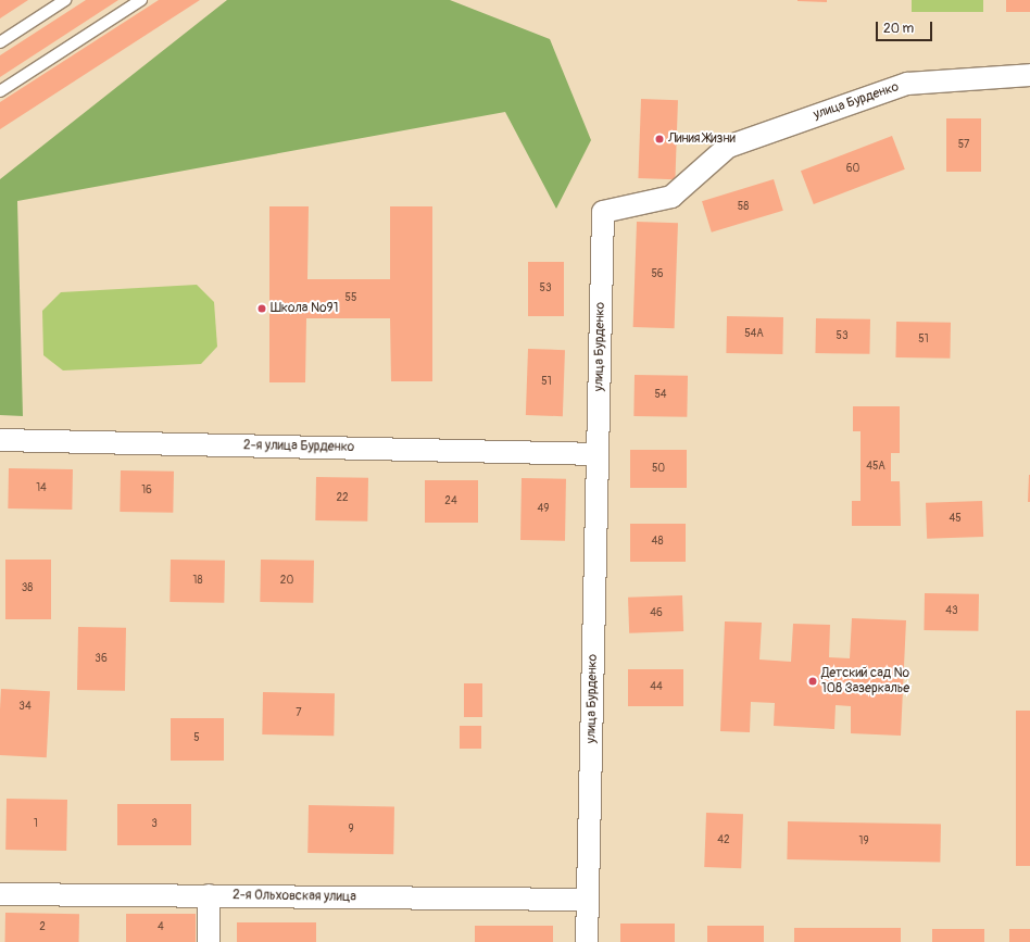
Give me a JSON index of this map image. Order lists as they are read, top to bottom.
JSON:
{
  "streets": {
    "street": ["улица Бурденко", "2-я улица Бурденко", "2-я Ольховская улица"]
  },
  "crossings": [
    ["улица Бурденко", "2-я улица Бурденко"],
    ["улица Бурденко", "2-я Ольховская улица"]
  ],
  "places": ["Линия Жизни", "Школа №91", "Детский сад № 108 Зазеркалье"],
  "house_numbers": [
    "57",
    "60",
    "58",
    "56",
    "53",
    "55",
    "54А",
    "53",
    "51",
    "51",
    "54",
    "45А",
    "50",
    "14",
    "16",
    "22",
    "24",
    "49",
    "45",
    "48",
    "18",
    "20",
    "38",
    "43",
    "46",
    "36",
    "44",
    "34",
    "7",
    "5",
    "1",
    "3",
    "9",
    "42",
    "19",
    "2",
    "4"
  ],
  "scale_bar": "20 m"
}
